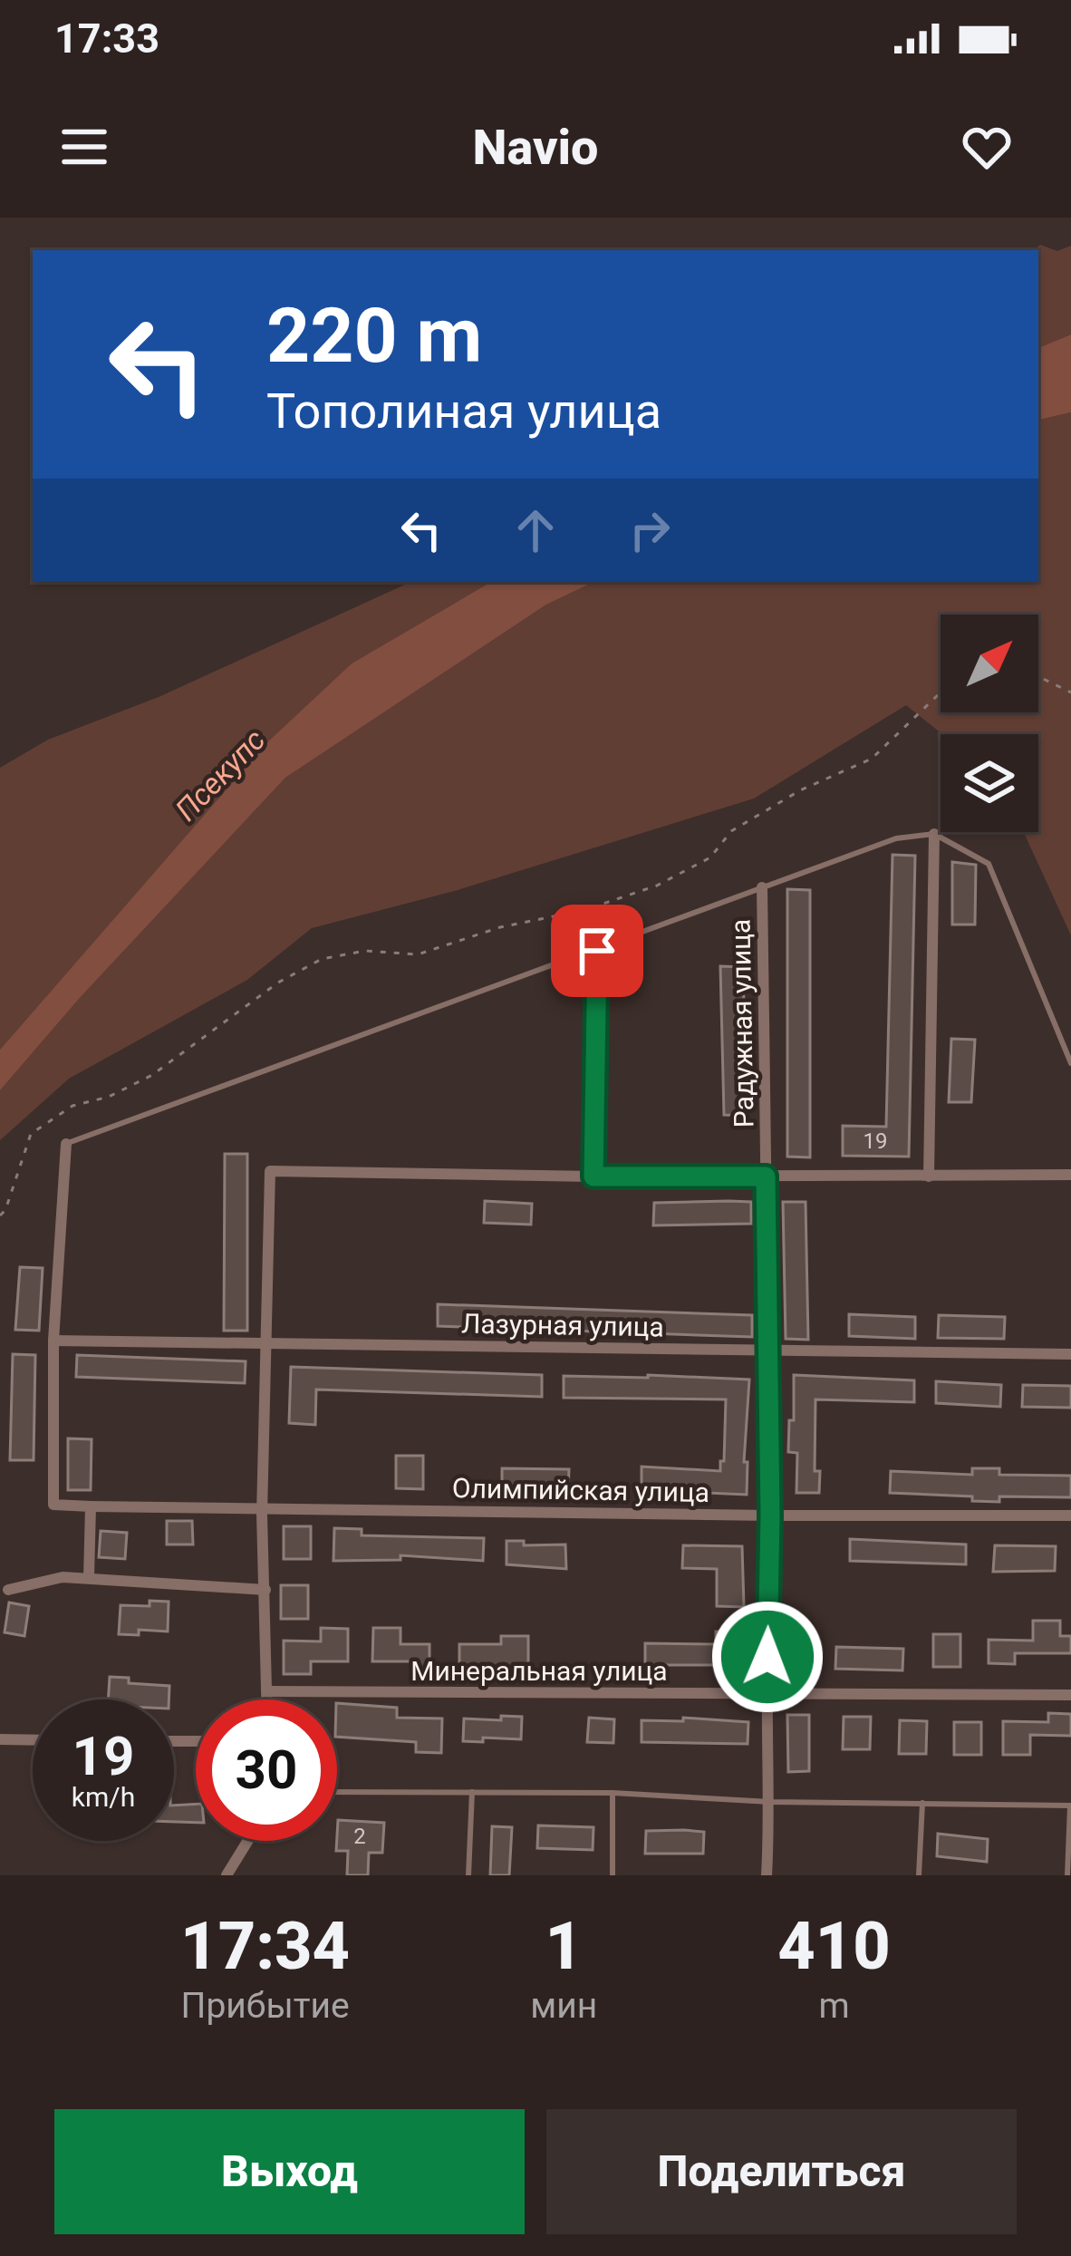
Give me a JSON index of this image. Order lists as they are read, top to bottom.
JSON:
{
  "streets": {
    "street": [
      "Радужная улица",
      "Лазурная улица",
      "Олимпийская улица",
      "Минеральная улица"
    ]
  },
  "crossings": [
    ["Радужная улица", "Лазурная улица"],
    ["Радужная улица", "Олимпийская улица"],
    ["Радужная улица", "Минеральная улица"]
  ],
  "water": ["Псекупс"],
  "house_numbers": ["19", "2"],
  "north": "top right",
  "page": {
    "status": "17:33",
    "header": "Navio",
    "turn": ["220 m", "Тополиная улица"],
    "speed": "19 km/h",
    "limit": "30",
    "eta": [
      "17:34",
      "Прибытие",
      "1",
      "мин",
      "410",
      "m"
    ],
    "buttons": ["Выход", "Поделиться"]
  }
}
